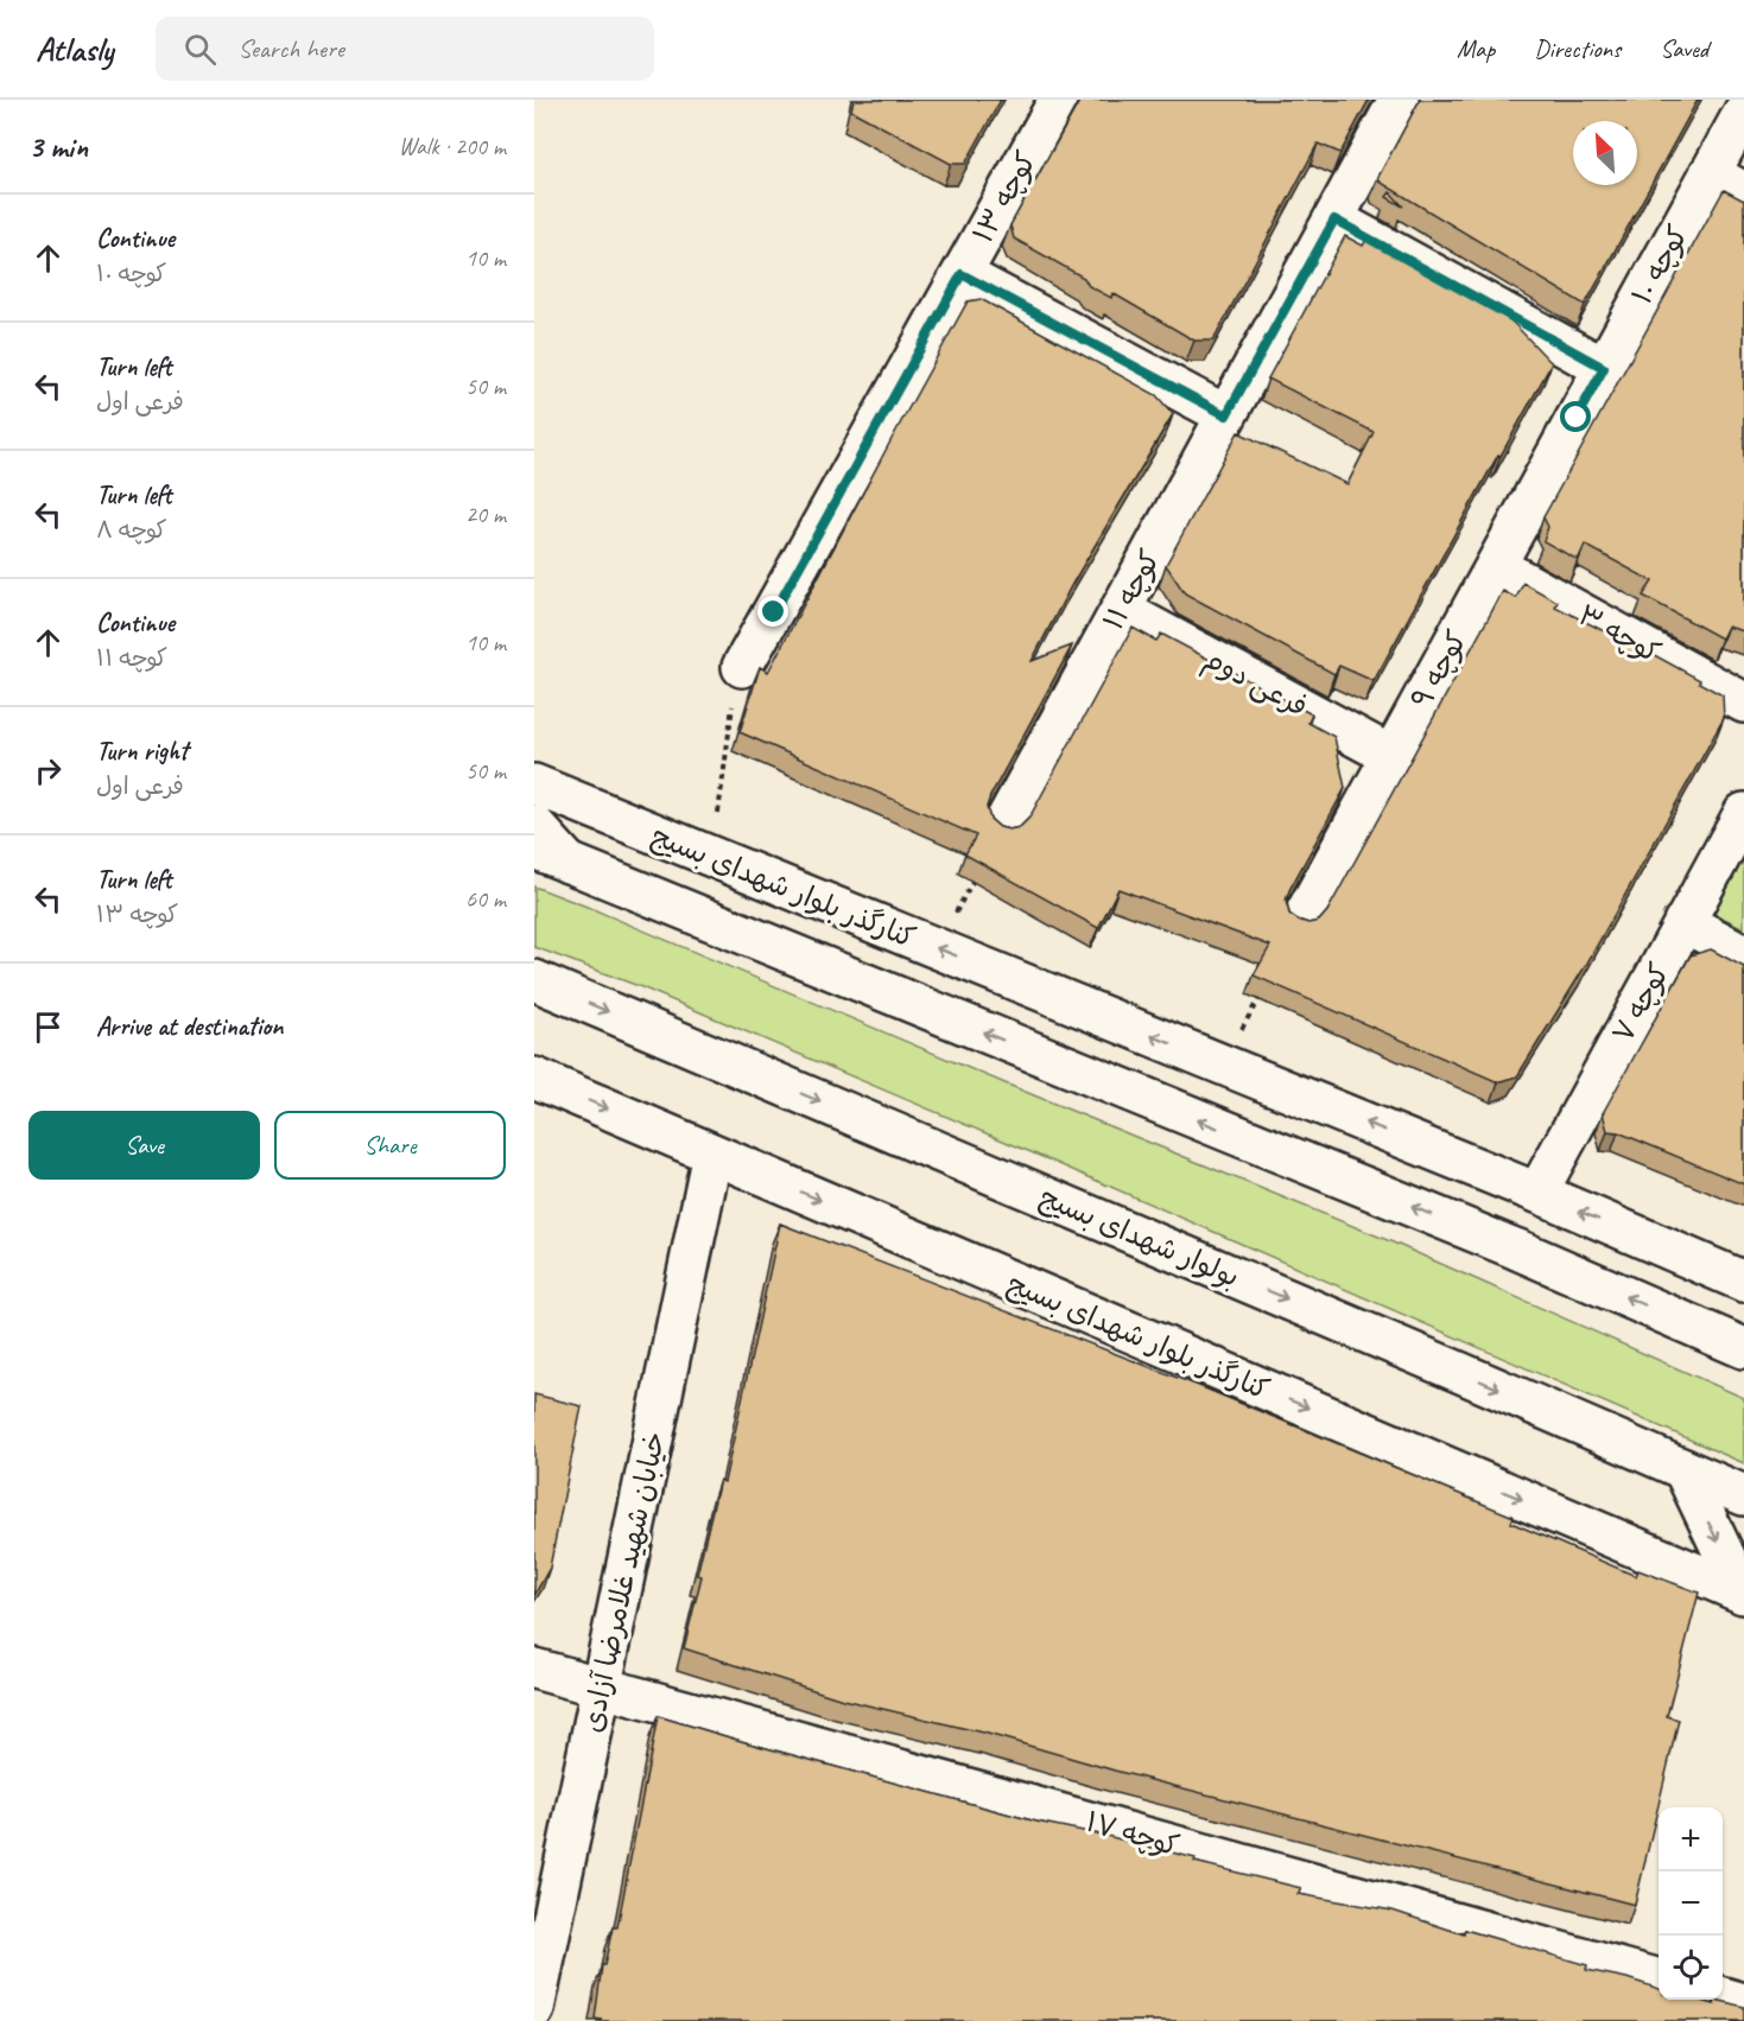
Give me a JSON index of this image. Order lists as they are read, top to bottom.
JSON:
{
  "streets": {
    "street": [
      "کوچه ۱۳",
      "کوچه ۱۰",
      "کوچه ۱۱",
      "کوچه ۳",
      "کوچه ۹",
      "فرعی دوم",
      "کنارگذر بلوار شهدای بسیج",
      "کوچه ۷",
      "بولوار شهدای بسیج",
      "خیابان شهید غلامرضا آزادی",
      "کوچه ۱۷"
    ]
  },
  "crossings": [
    ["کوچه ۱۰", "کوچه ۹"],
    ["کوچه ۱۱", "فرعی دوم"],
    ["کوچه ۳", "کوچه ۹"],
    ["کوچه ۹", "فرعی دوم"],
    ["کنارگذر بلوار شهدای بسیج", "کوچه ۷"],
    ["کنارگذر بلوار شهدای بسیج", "خیابان شهید غلامرضا آزادی"],
    ["خیابان شهید غلامرضا آزادی", "کوچه ۱۷"]
  ],
  "north": "top left",
  "page": {
    "header": "Atlasly",
    "search": "Search here",
    "nav": ["Map", "Directions", "Saved"],
    "heading": ["3 min", "Walk · 200 m"],
    "list": [
      ["Continue", "کوچه ۱۰", "10 m"],
      ["Turn left", "فرعی اول", "50 m"],
      ["Turn left", "کوچه ۸", "20 m"],
      ["Continue", "کوچه ۱۱", "10 m"],
      ["Turn right", "فرعی اول", "50 m"],
      ["Turn left", "کوچه ۱۳", "60 m"],
      "Arrive at destination"
    ],
    "buttons": ["Save", "Share"],
    "map_buttons": ["+", "−"]
  }
}
